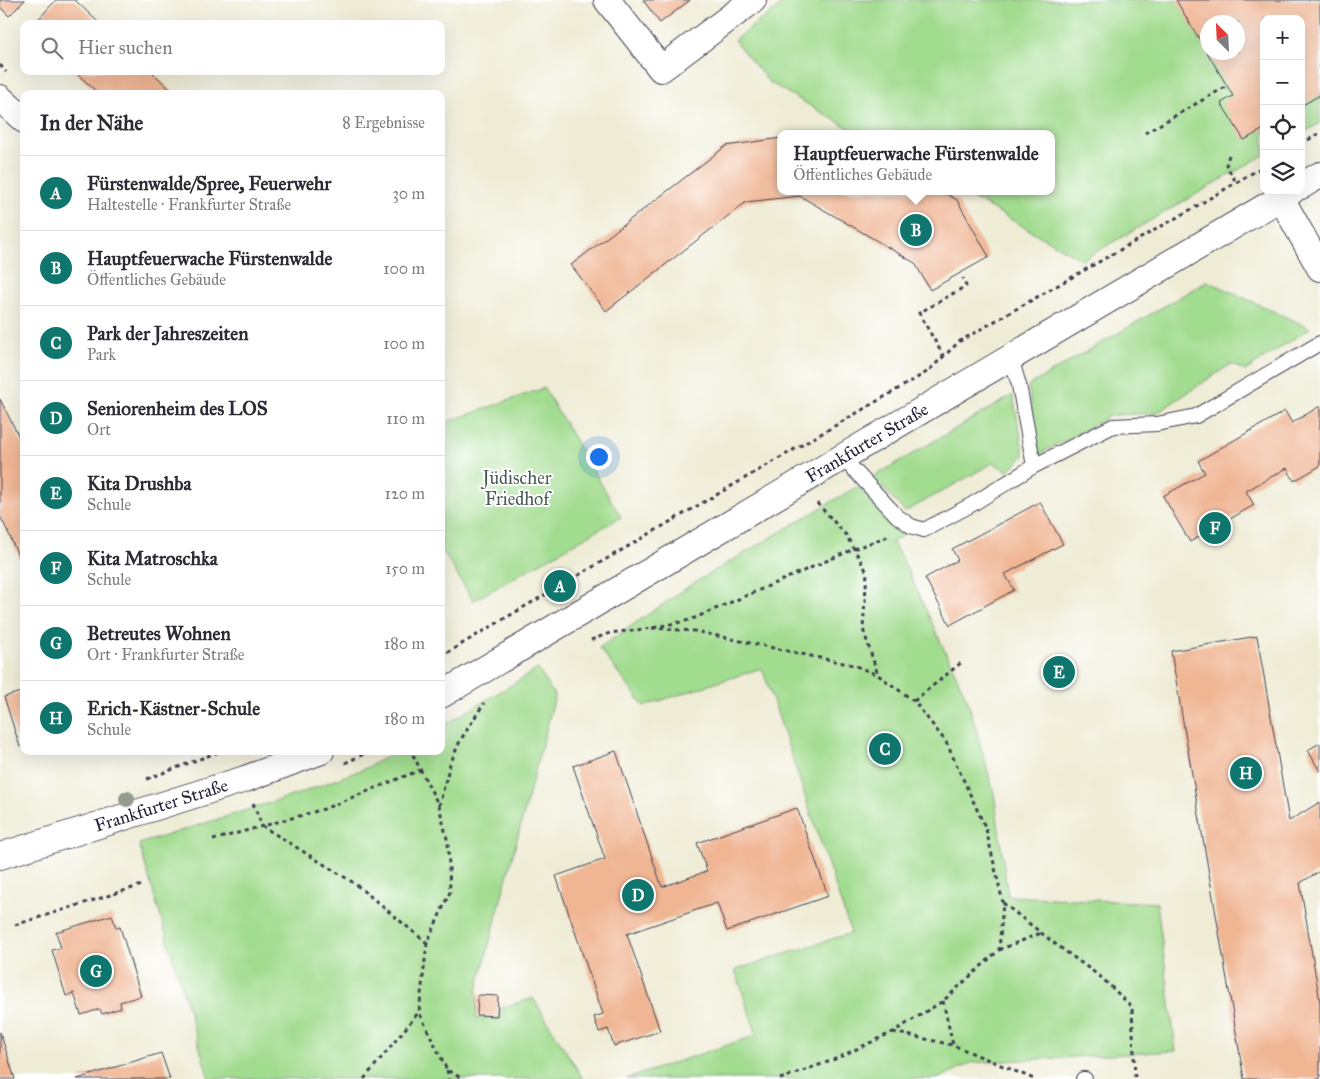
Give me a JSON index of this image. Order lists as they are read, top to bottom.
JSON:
{
  "streets": {
    "street": ["Frankfurter Straße"]
  },
  "parks": ["Jüdischer Friedhof"],
  "north": "top left",
  "page": {
    "map_buttons": ["+", "−"],
    "search": "Hier suchen",
    "heading": ["In der Nähe", "8 Ergebnisse"],
    "popup": ["Hauptfeuerwache Fürstenwalde", "Öffentliches Gebäude"],
    "list": [
      {
        "mark": "A",
        "name": "Fürstenwalde/Spree, Feuerwehr",
        "note": "Haltestelle · Frankfurter Straße",
        "value": "30 m"
      },
      {
        "mark": "B",
        "name": "Hauptfeuerwache Fürstenwalde",
        "note": "Öffentliches Gebäude",
        "value": "100 m"
      },
      {
        "mark": "C",
        "name": "Park der Jahreszeiten",
        "note": "Park",
        "value": "100 m"
      },
      {
        "mark": "D",
        "name": "Seniorenheim des LOS",
        "note": "Ort",
        "value": "110 m"
      },
      {
        "mark": "E",
        "name": "Kita Drushba",
        "note": "Schule",
        "value": "120 m"
      },
      {
        "mark": "F",
        "name": "Kita Matroschka",
        "note": "Schule",
        "value": "150 m"
      },
      {
        "mark": "G",
        "name": "Betreutes Wohnen",
        "note": "Ort · Frankfurter Straße",
        "value": "180 m"
      },
      {
        "mark": "H",
        "name": "Erich-Kästner-Schule",
        "note": "Schule",
        "value": "180 m"
      }
    ],
    "pins": [
      "B",
      "F",
      "A",
      "E",
      "C",
      "H",
      "D",
      "G"
    ]
  }
}
